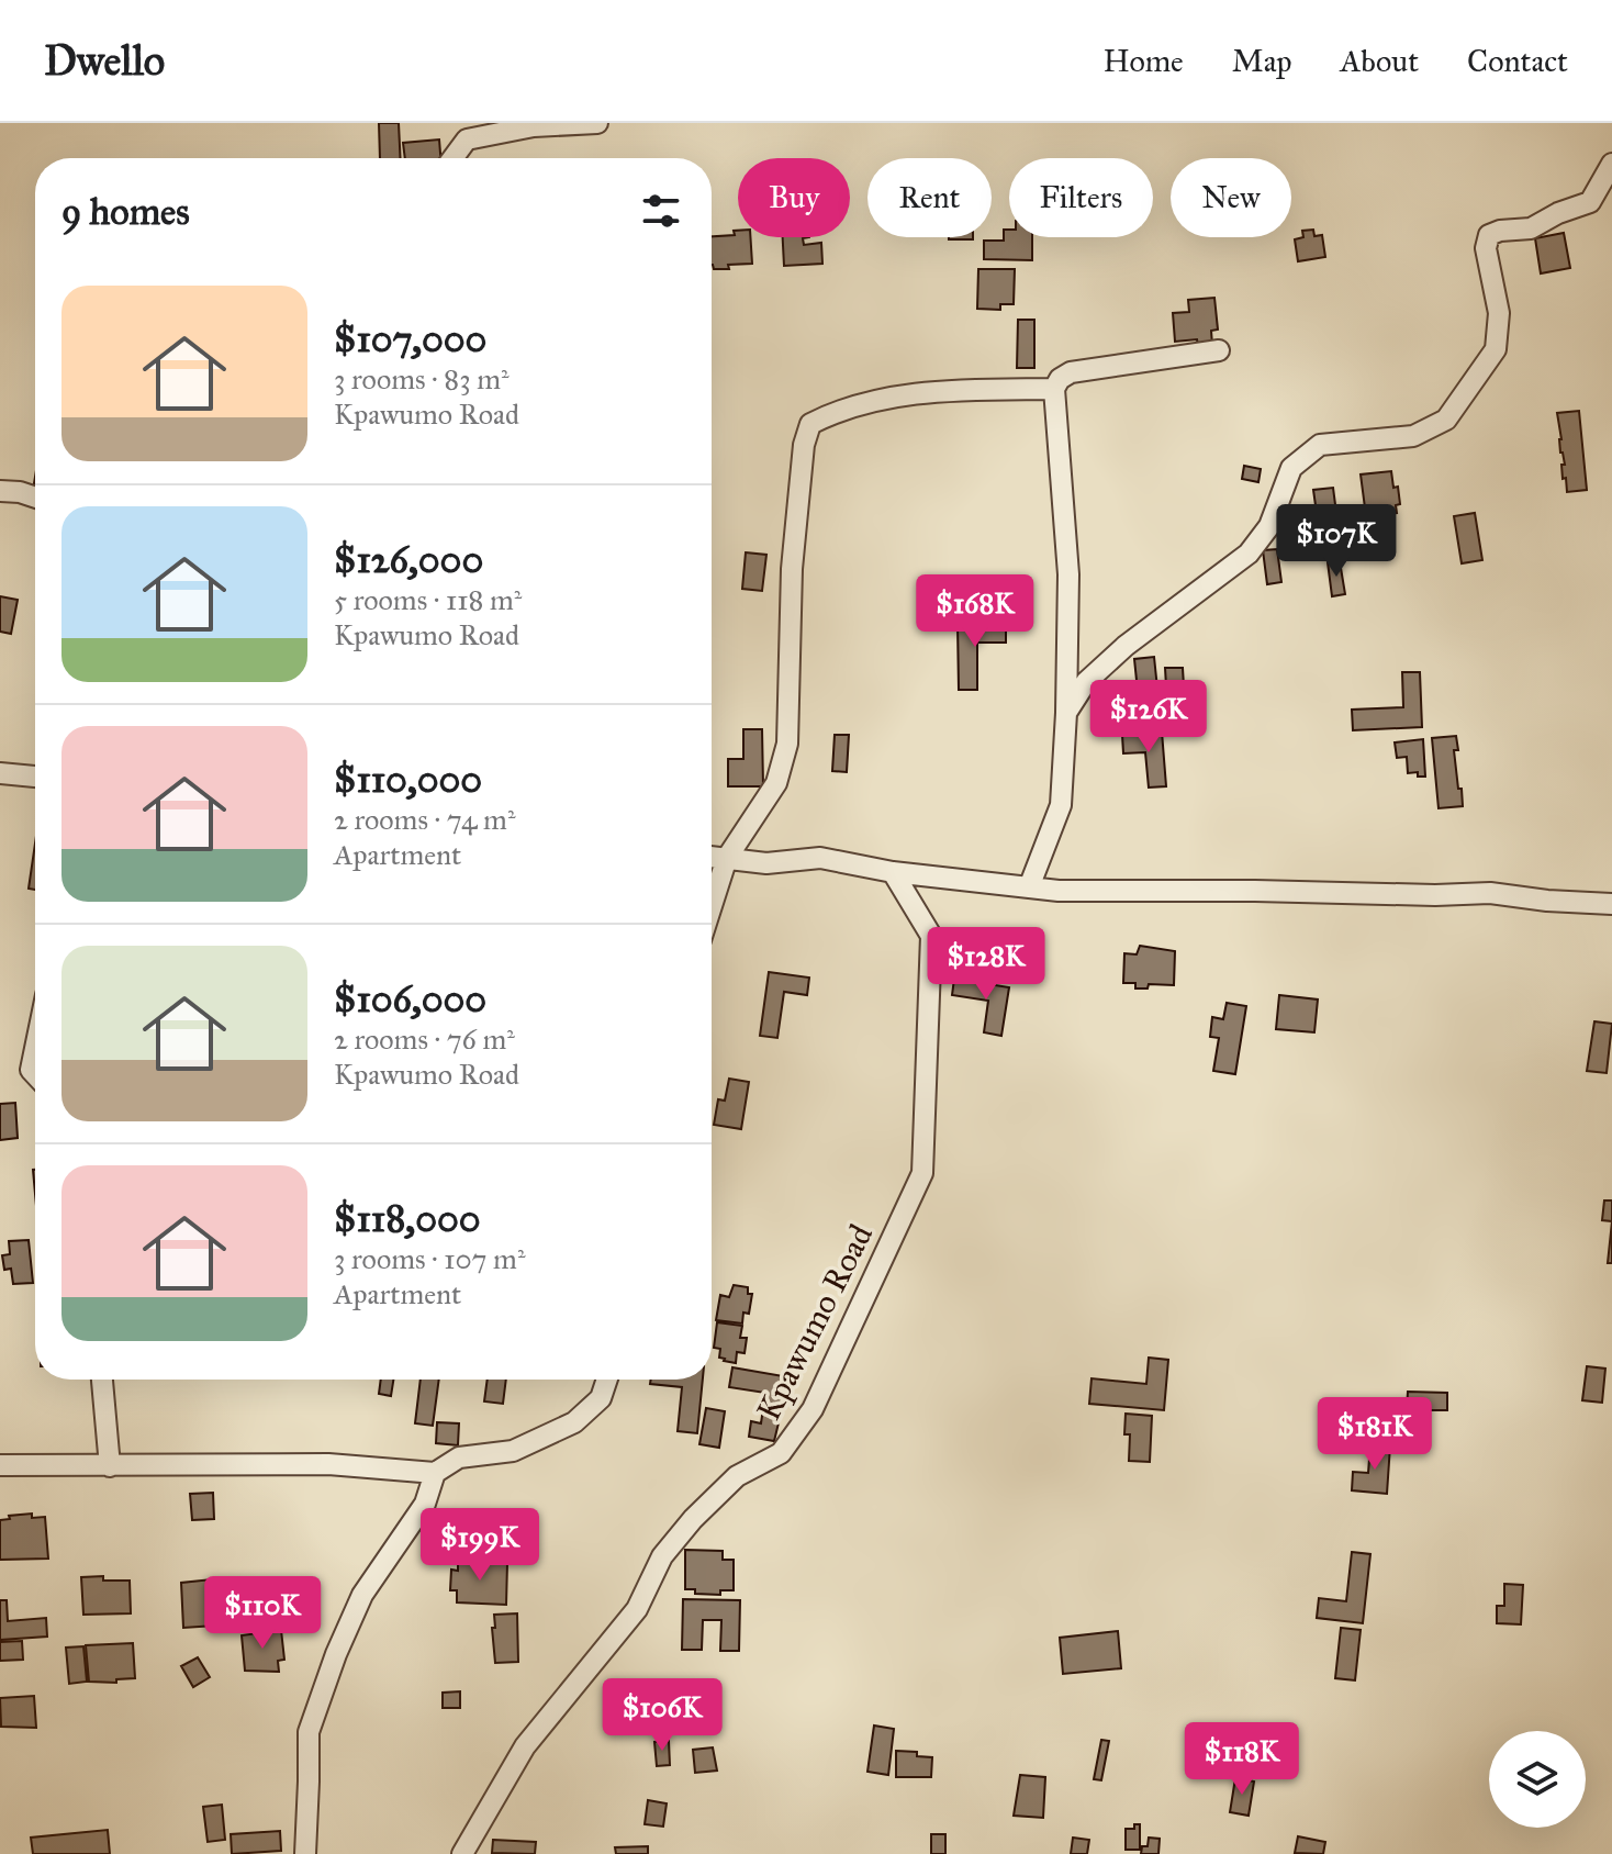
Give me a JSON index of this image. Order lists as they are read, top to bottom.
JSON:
{
  "streets": {
    "street": ["Kpawumo Road"]
  },
  "page": {
    "header": "Dwello",
    "nav": [
      "Home",
      "Map",
      "About",
      "Contact"
    ],
    "chip": [
      "Buy",
      "Rent",
      "Filters",
      "New"
    ],
    "heading": "9 homes",
    "list": [
      {
        "name": "$107,000",
        "note": "3 rooms · 83 m² · Kpawumo Road"
      },
      {
        "name": "$126,000",
        "note": "5 rooms · 118 m² · Kpawumo Road"
      },
      {
        "name": "$110,000",
        "note": "2 rooms · 74 m² · Apartment"
      },
      {
        "name": "$106,000",
        "note": "2 rooms · 76 m² · Kpawumo Road"
      },
      {
        "name": "$118,000",
        "note": "3 rooms · 107 m² · Apartment"
      }
    ],
    "price": [
      "$107K",
      "$168K",
      "$126K",
      "$128K",
      "$181K",
      "$199K",
      "$110K",
      "$106K",
      "$118K"
    ]
  }
}
